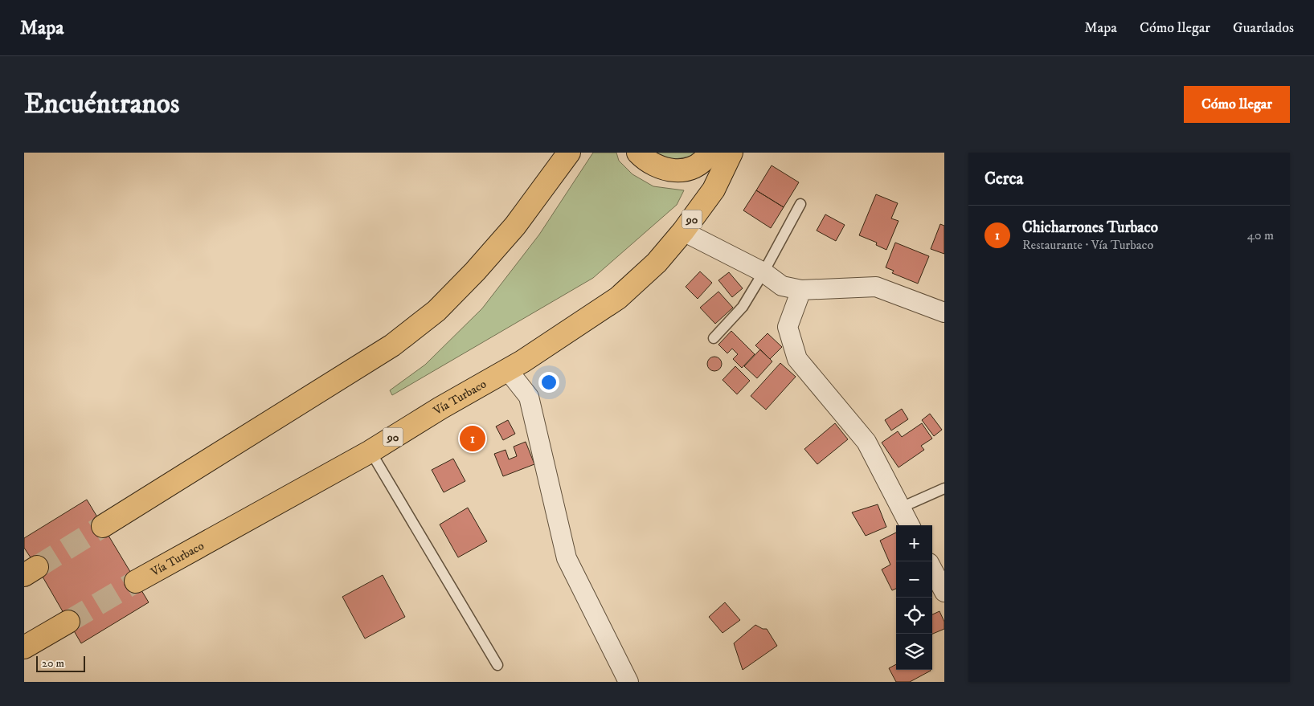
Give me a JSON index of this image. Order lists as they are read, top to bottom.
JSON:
{
  "streets": {
    "highway": ["90", "Vía Turbaco"]
  },
  "scale_bar": "20 m",
  "page": {
    "header": "Mapa",
    "nav": ["Mapa", "Cómo llegar", "Guardados"],
    "buttons": "Cómo llegar",
    "title": "Encuéntranos",
    "heading": "Cerca",
    "list": [
      {
        "mark": "1",
        "name": "Chicharrones Turbaco",
        "note": "Restaurante · Vía Turbaco",
        "value": "40 m"
      }
    ],
    "pins": "1",
    "map_buttons": ["+", "−"],
    "scale": "20 m"
  }
}
